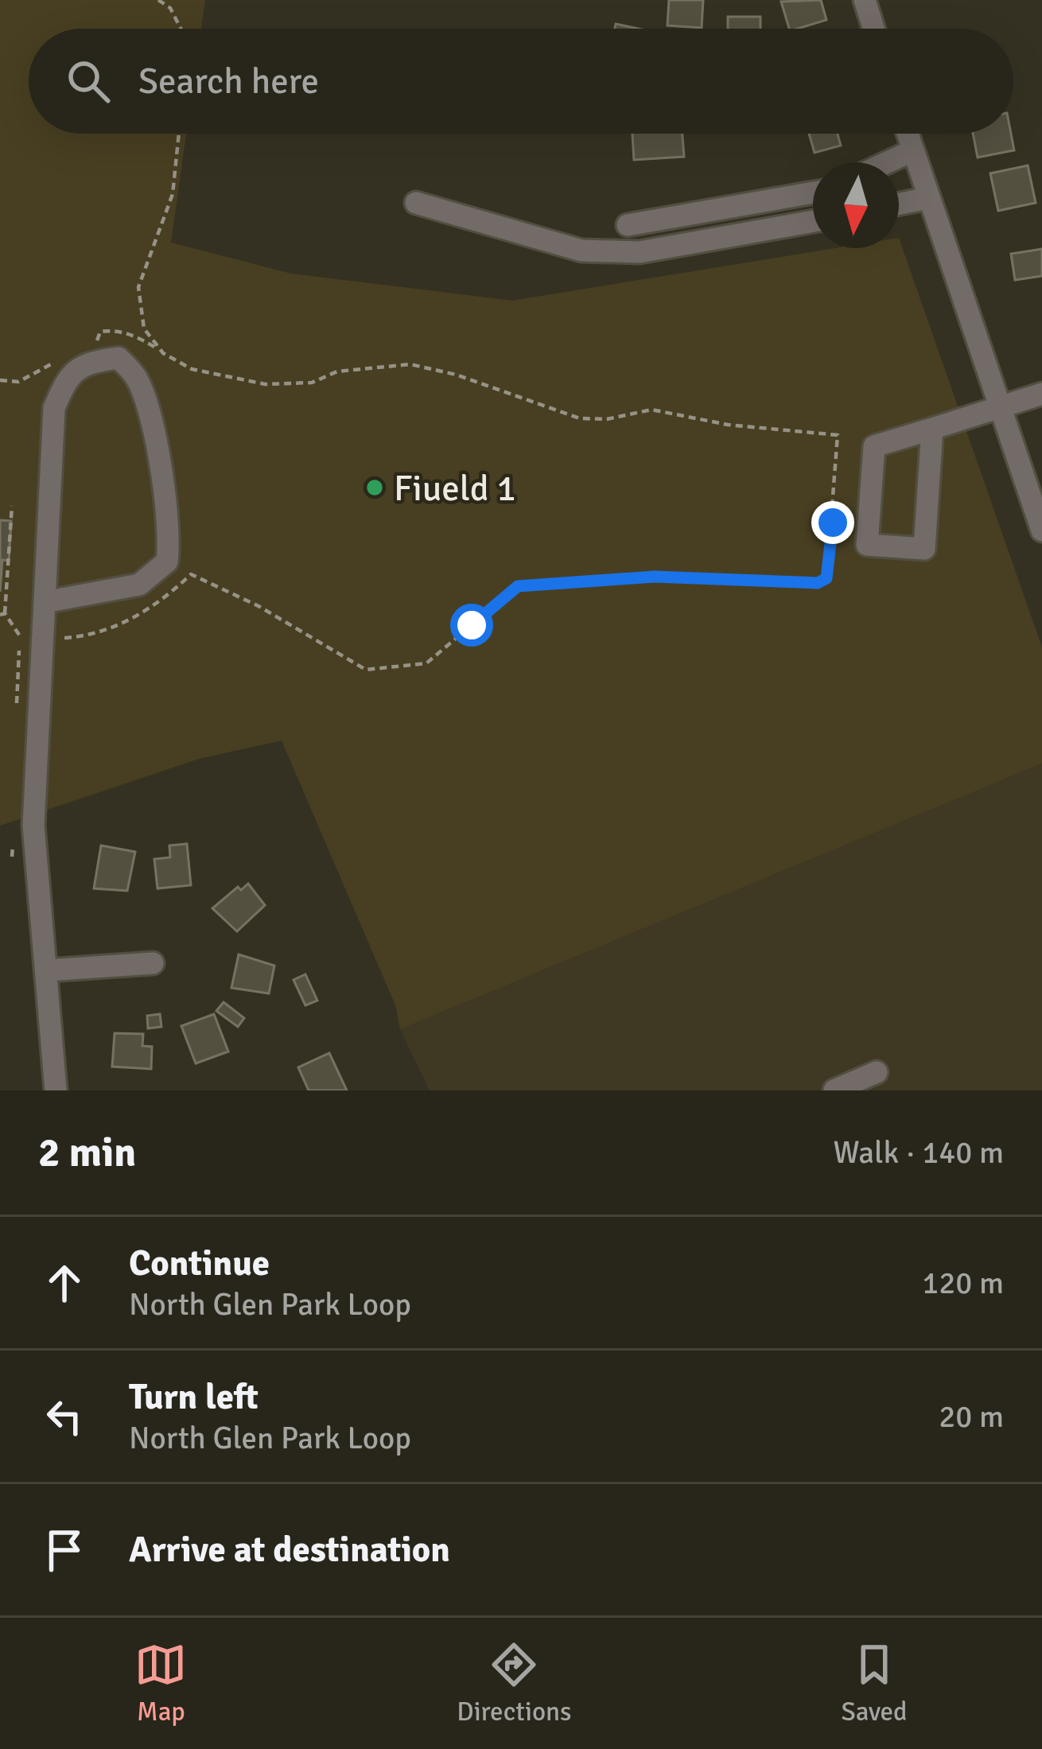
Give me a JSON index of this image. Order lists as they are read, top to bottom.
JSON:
{
  "places": ["Fiueld 1"],
  "north": "bottom",
  "page": {
    "search": "Search here",
    "heading": ["2 min", "Walk · 140 m"],
    "list": [
      ["Continue", "North Glen Park Loop", "120 m"],
      ["Turn left", "North Glen Park Loop", "20 m"],
      "Arrive at destination"
    ],
    "nav": ["Map", "Directions", "Saved"]
  }
}
